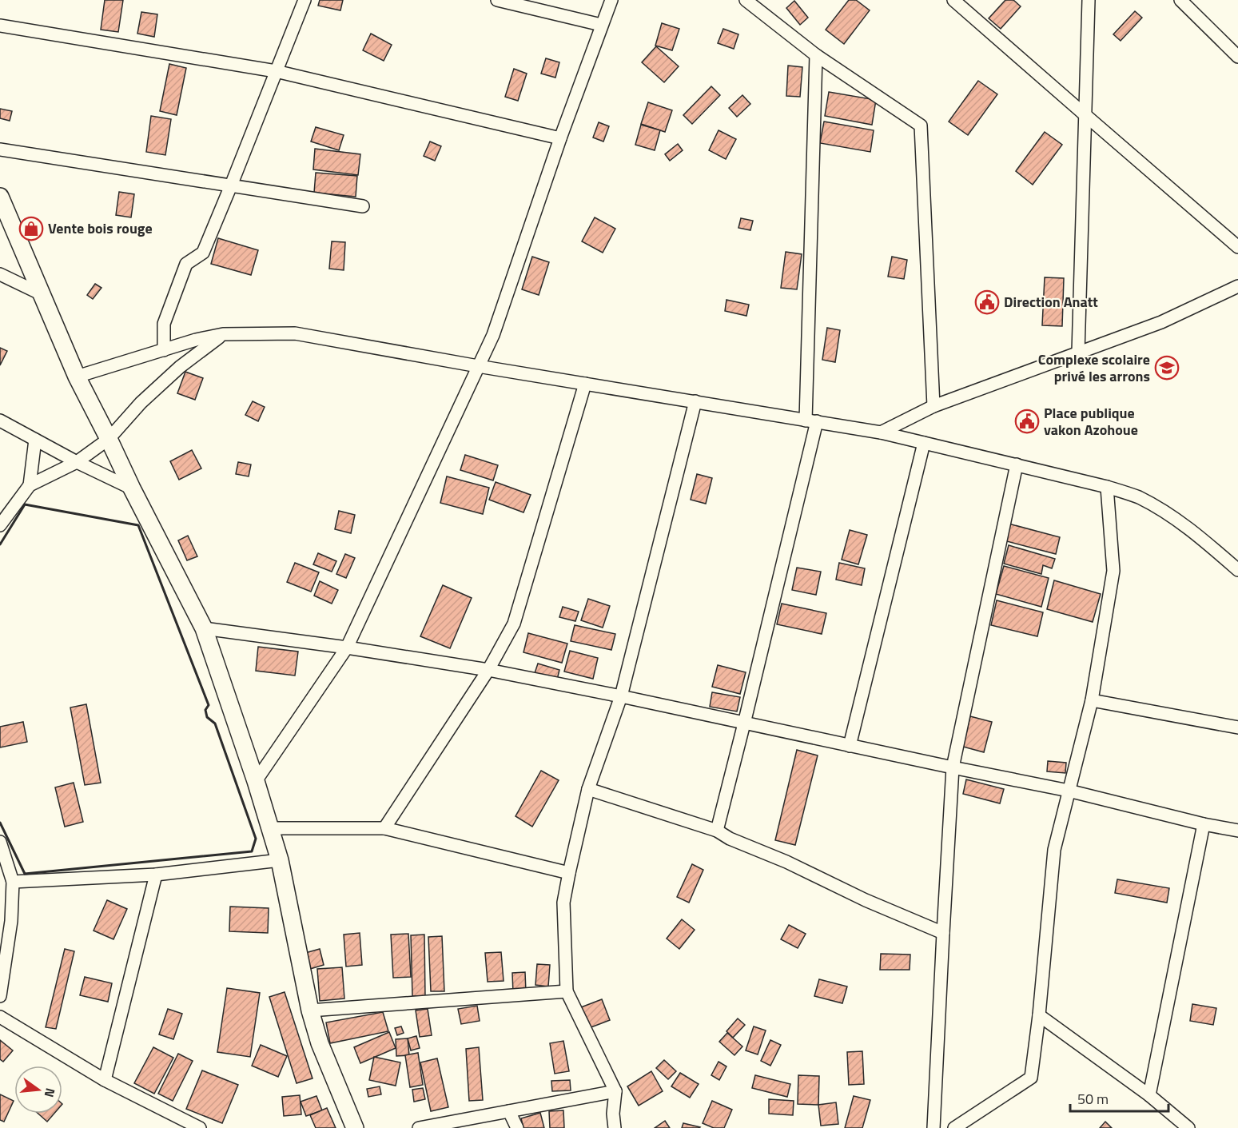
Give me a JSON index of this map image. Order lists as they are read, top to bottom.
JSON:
{
  "places": {
    "shop": ["Vente bois rouge"],
    "public building": ["Direction Anatt", "Place publique vakon Azohoue"],
    "school or university": ["Complexe scolaire privé les arrons"]
  },
  "scale_bar": "50 m",
  "north": "right"
}
